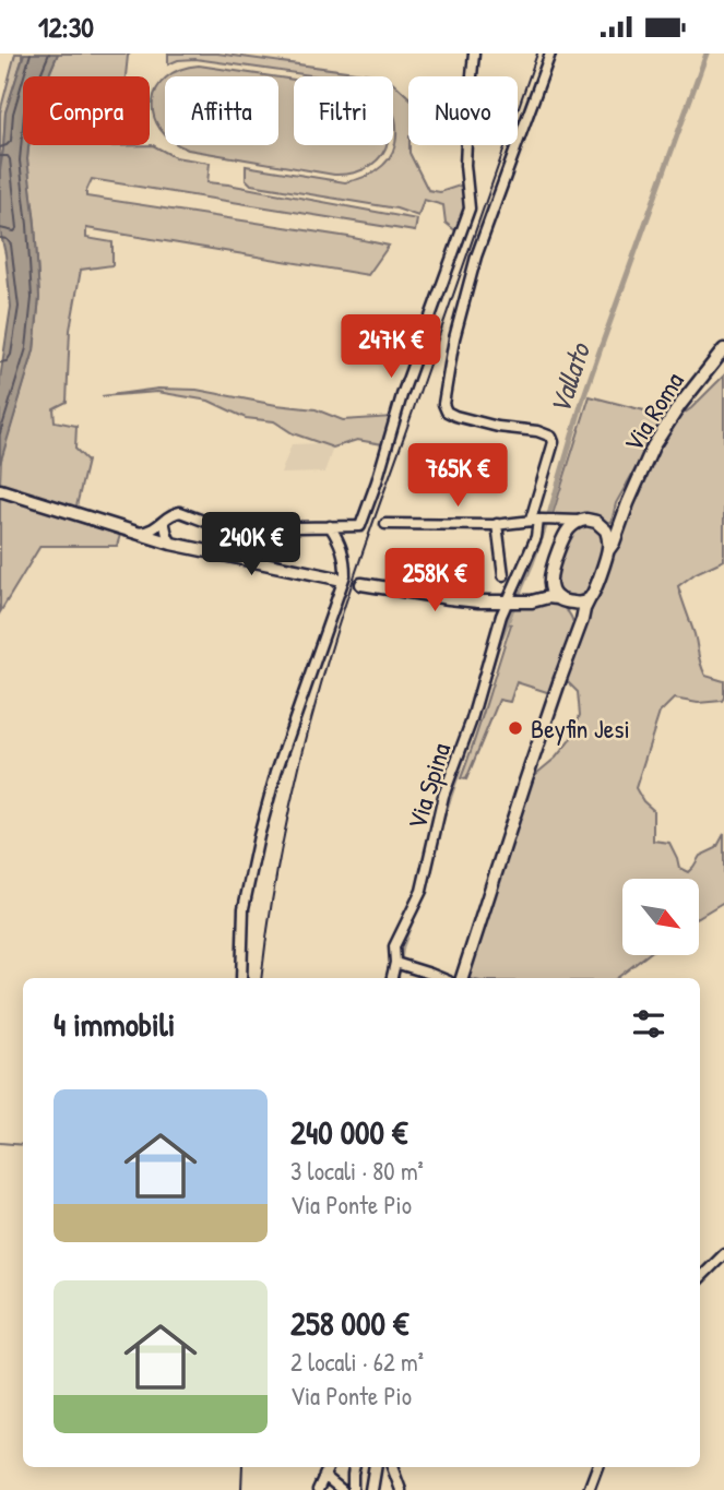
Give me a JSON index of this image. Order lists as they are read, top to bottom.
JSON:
{
  "streets": {
    "main road": ["Via Roma"],
    "street": ["Via Spina"]
  },
  "water": ["Vallato"],
  "places": ["Beyfin Jesi"],
  "north": "bottom right",
  "page": {
    "status": "12:30",
    "chip": [
      "Compra",
      "Affitta",
      "Filtri",
      "Nuovo"
    ],
    "price": [
      "247K €",
      "765K €",
      "240K €",
      "258K €"
    ],
    "heading": "4 immobili",
    "list": [
      {
        "name": "240 000 €",
        "note": "3 locali · 80 m² · Via Ponte Pio"
      },
      {
        "name": "258 000 €",
        "note": "2 locali · 62 m² · Via Ponte Pio"
      }
    ]
  }
}
